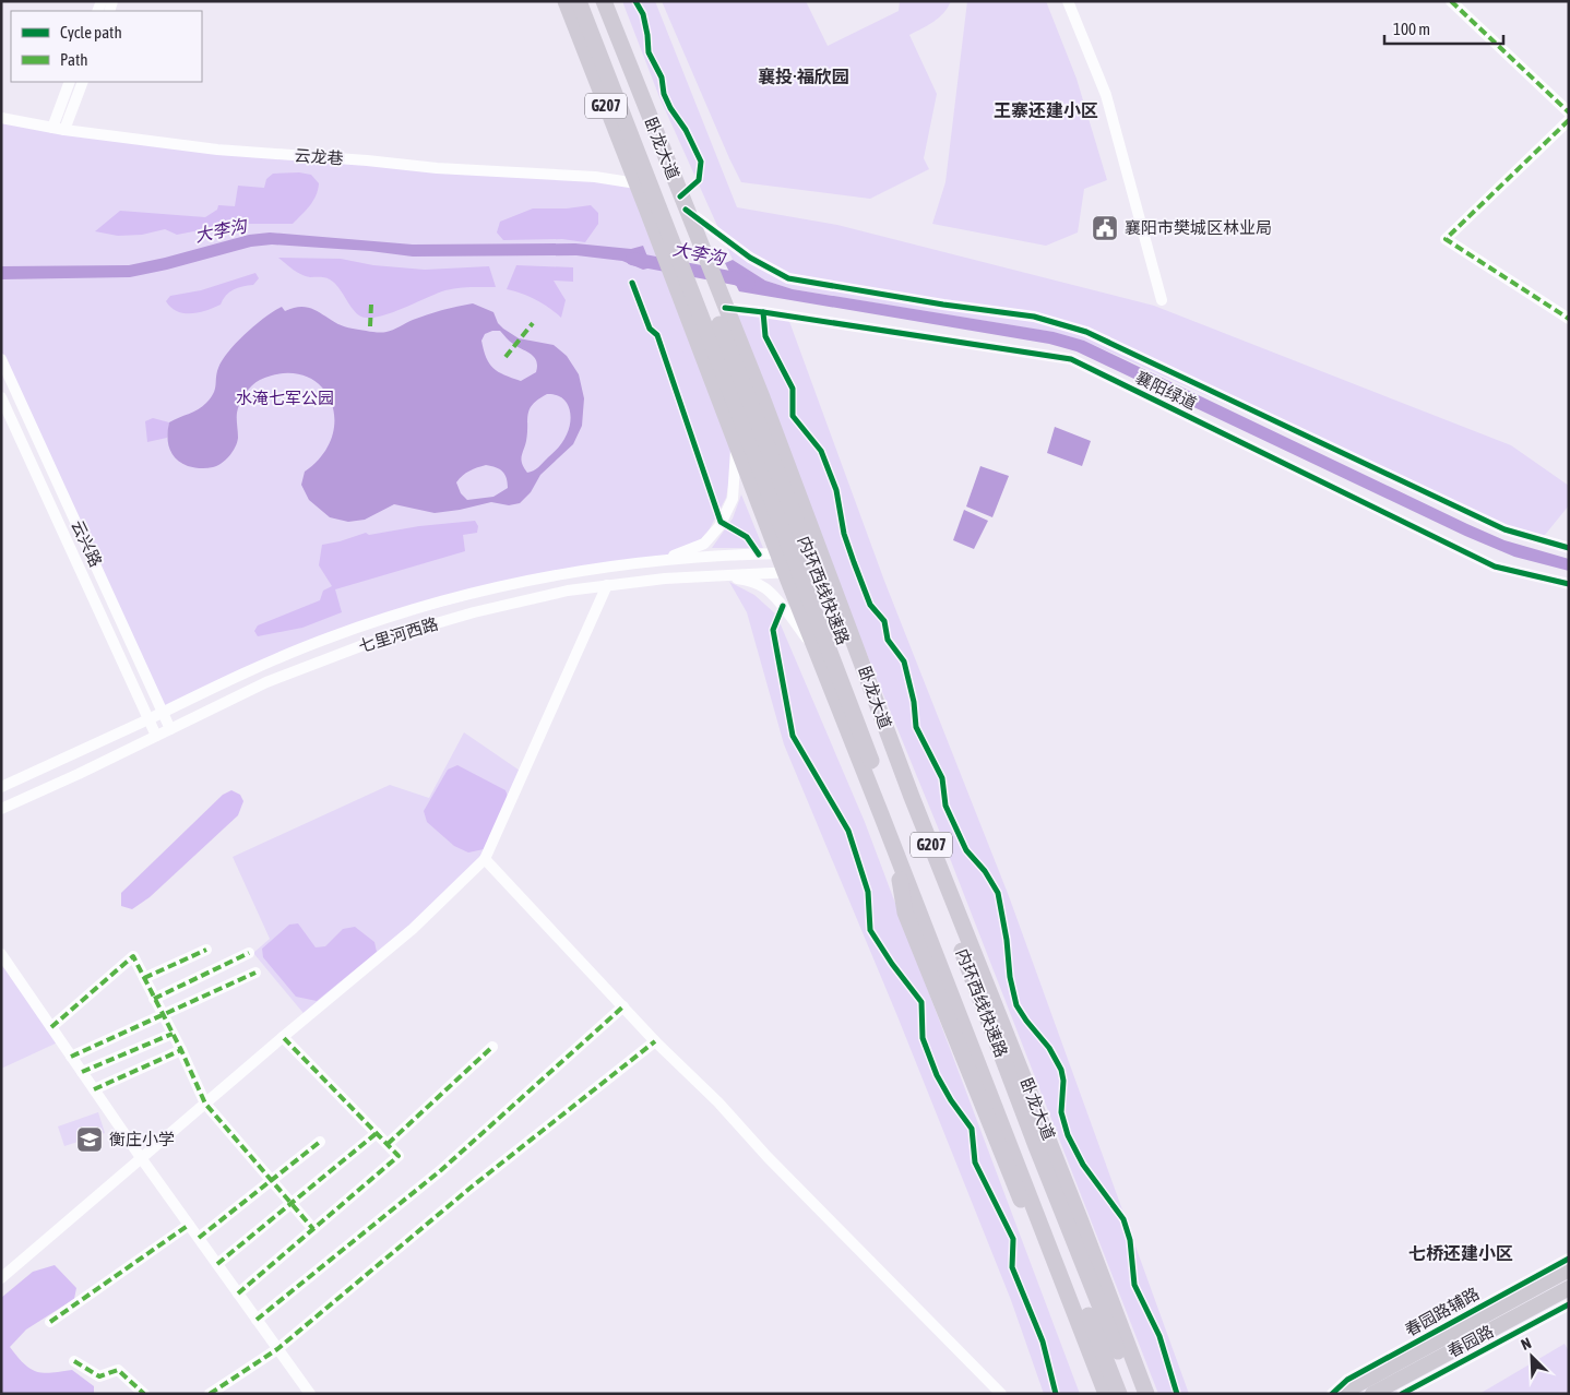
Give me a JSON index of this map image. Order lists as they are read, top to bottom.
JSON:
{
  "streets": {
    "highway": ["G207", "卧龙大道", "内环西线快速路"],
    "main road": ["春园路"],
    "street": [
      "云龙巷",
      "襄阳绿道",
      "云兴路",
      "七里河西路",
      "春园路辅路"
    ]
  },
  "crossings": [
    ["G207", "云龙巷"],
    ["G207", "七里河西路"],
    ["卧龙大道", "襄阳绿道"],
    ["卧龙大道", "七里河西路"],
    ["云兴路", "七里河西路"],
    ["春园路辅路", "春园路"]
  ],
  "districts": ["襄投·福欣园", "王寨还建小区", "七桥还建小区"],
  "water": ["大李沟"],
  "parks": ["水淹七军公园"],
  "places": {
    "public building": ["襄阳市樊城区林业局"],
    "school or university": ["衡庄小学"]
  },
  "legend": ["Cycle path", "Path"],
  "scale_bar": "100 m",
  "north": "top left"
}
